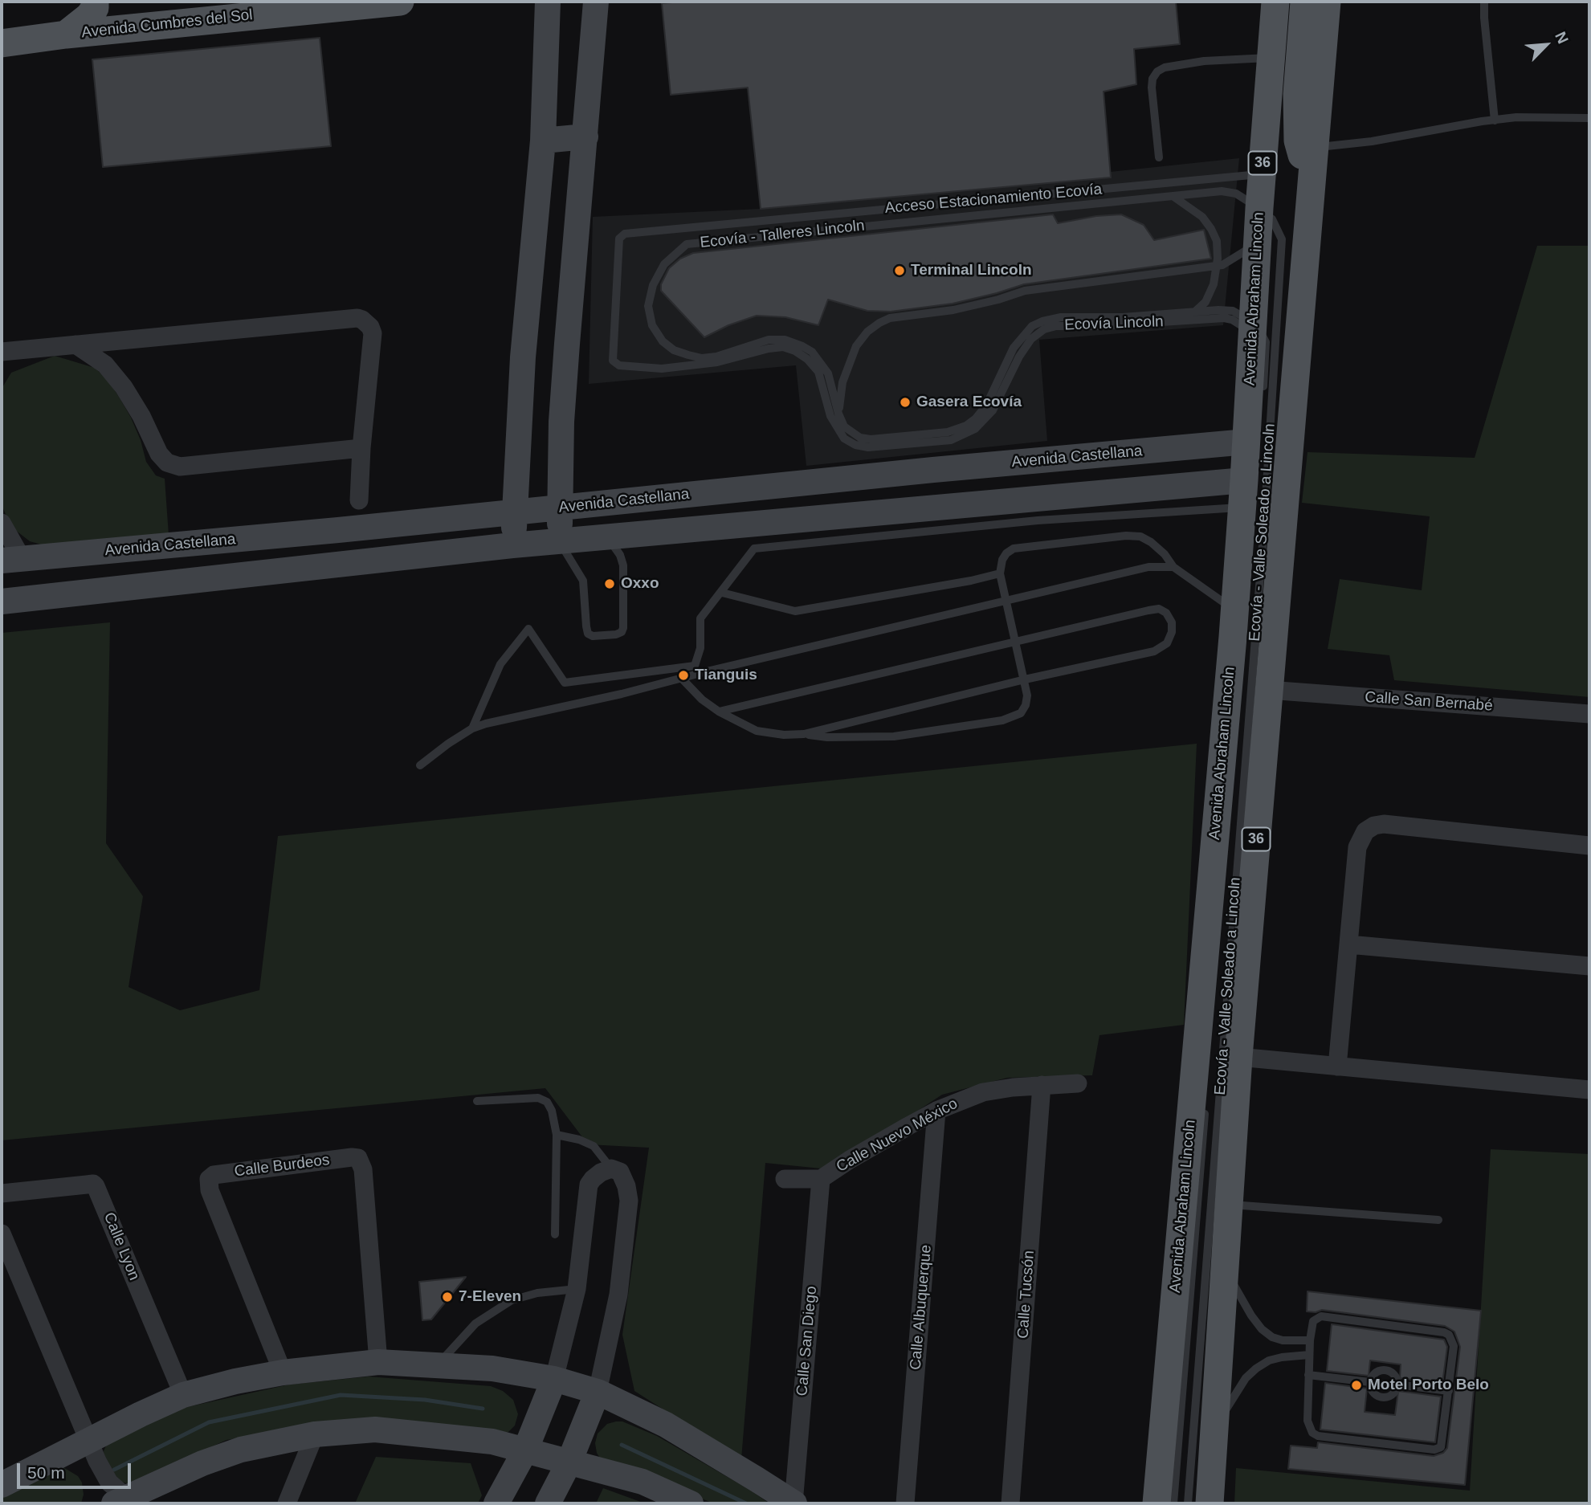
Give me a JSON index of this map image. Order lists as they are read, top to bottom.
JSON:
{
  "streets": {
    "main road": ["Avenida Cumbres del Sol", "36", "Avenida Abraham Lincoln"],
    "street": [
      "Avenida Castellana",
      "Calle San Bernabé",
      "Calle Nuevo México",
      "Calle Burdeos",
      "Calle Lyon",
      "Calle Tucsón",
      "Calle Albuquerque",
      "Calle San Diego"
    ],
    "lane": [
      "Acceso Estacionamiento Ecovía",
      "Ecovía - Talleres Lincoln",
      "Ecovía Lincoln",
      "Ecovía - Valle Soleado a Lincoln"
    ]
  },
  "crossings": [
    ["36", "Avenida Abraham Lincoln"],
    ["36", "Ecovía - Valle Soleado a Lincoln"],
    ["36", "Calle San Bernabé"],
    ["Acceso Estacionamiento Ecovía", "Avenida Abraham Lincoln"],
    ["Acceso Estacionamiento Ecovía", "Ecovía Lincoln"],
    ["Ecovía - Talleres Lincoln", "Avenida Abraham Lincoln"],
    ["Ecovía - Talleres Lincoln", "Ecovía Lincoln"],
    ["Ecovía - Talleres Lincoln", "Ecovía - Valle Soleado a Lincoln"],
    ["Avenida Abraham Lincoln", "Ecovía Lincoln"],
    ["Avenida Abraham Lincoln", "Avenida Castellana"],
    ["Avenida Abraham Lincoln", "Ecovía - Valle Soleado a Lincoln"],
    ["Calle Nuevo México", "Calle Tucsón"],
    ["Calle Nuevo México", "Calle Albuquerque"],
    ["Calle Nuevo México", "Calle San Diego"]
  ],
  "places": [
    "Terminal Lincoln",
    "Gasera Ecovía",
    "Oxxo",
    "Tianguis",
    "7-Eleven",
    "Motel Porto Belo"
  ],
  "scale_bar": "50 m",
  "north": "top right"
}
